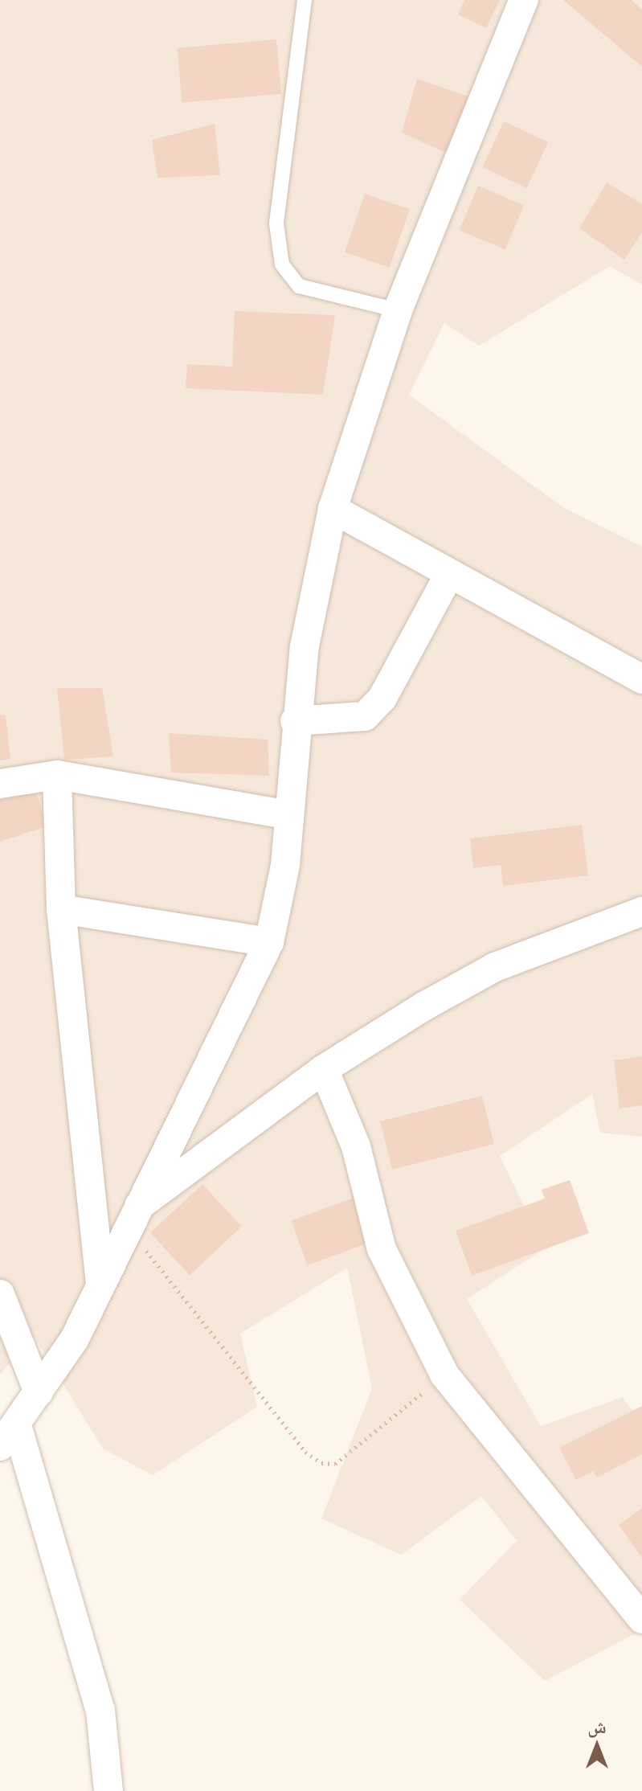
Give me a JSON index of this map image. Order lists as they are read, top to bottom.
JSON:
{
  "north": "top"
}
